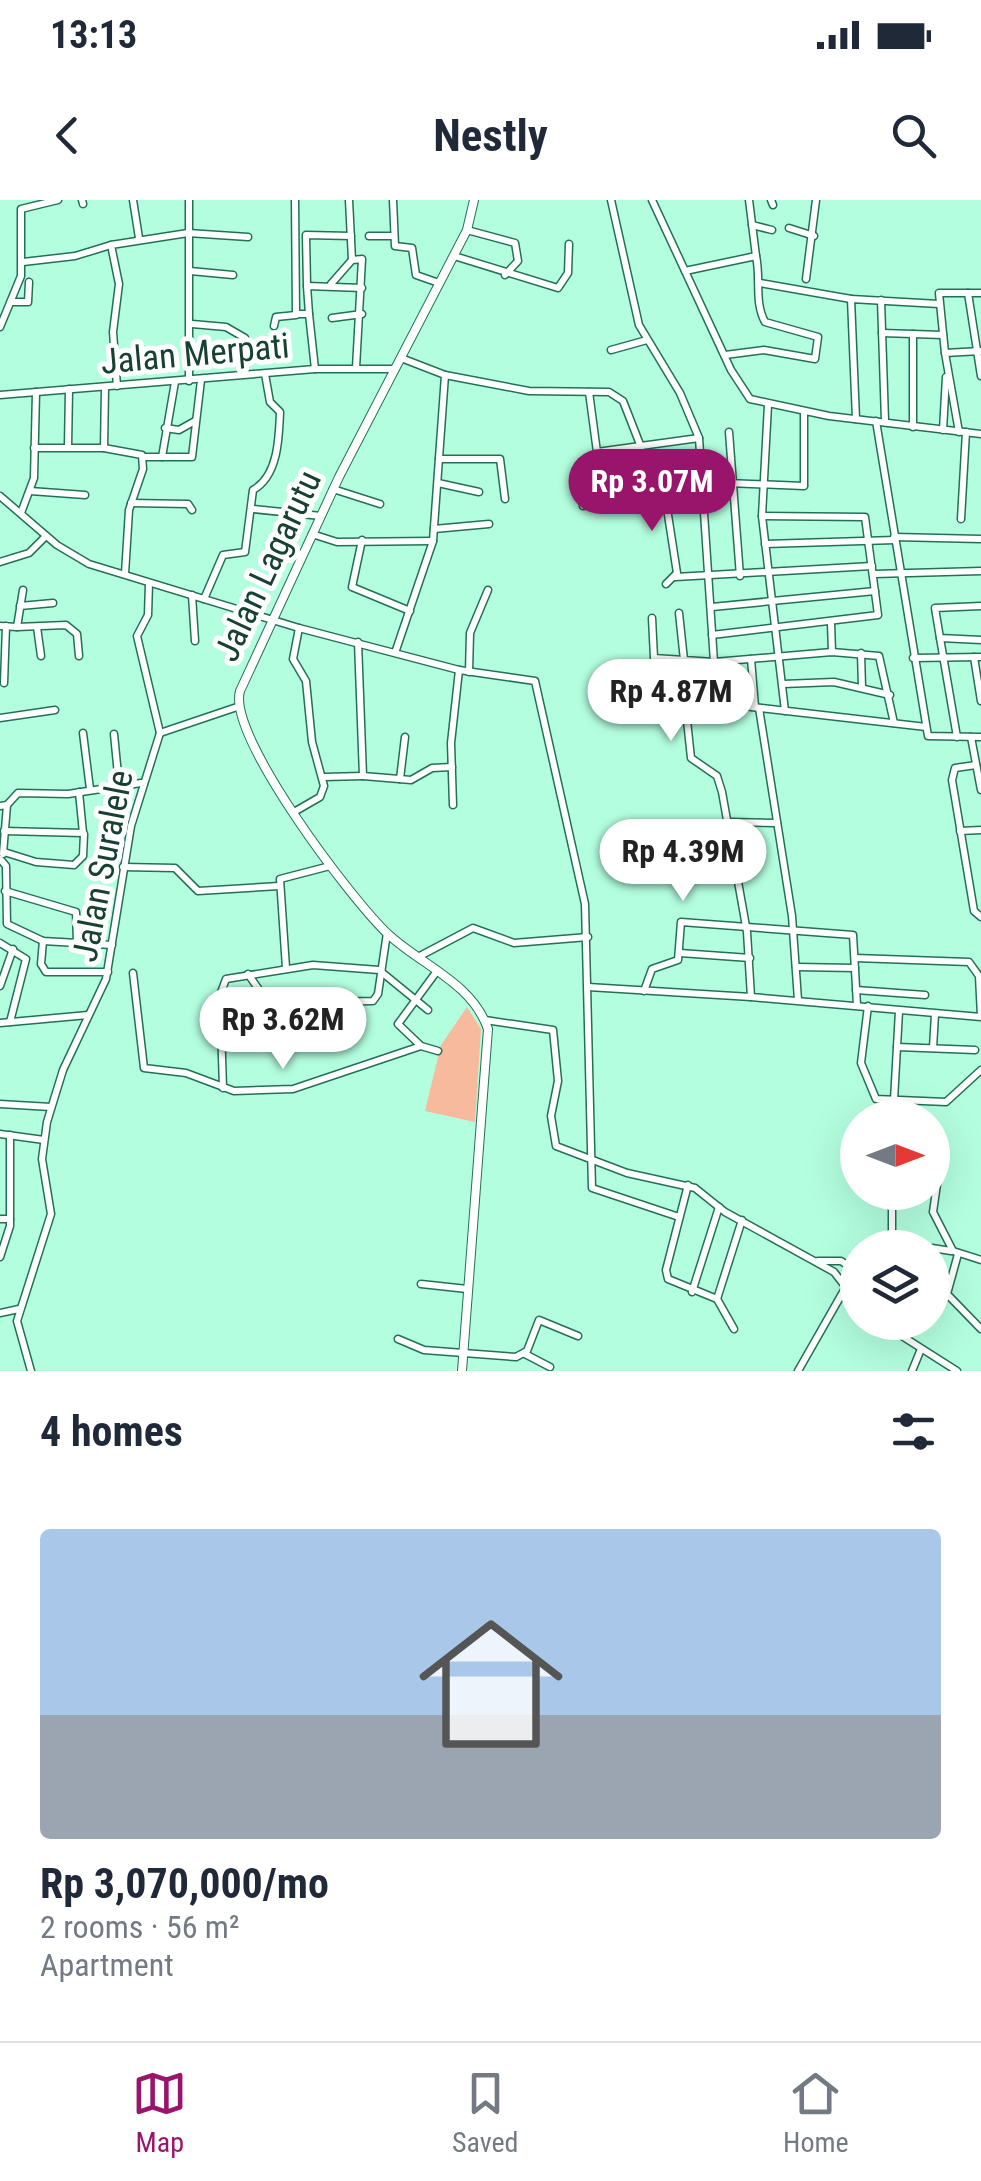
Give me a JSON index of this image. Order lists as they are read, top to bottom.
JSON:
{
  "streets": {
    "street": ["Jalan Merpati", "Jalan Lagarutu", "Jalan Suralele"]
  },
  "crossings": [
    ["Jalan Merpati", "Jalan Lagarutu"],
    ["Jalan Lagarutu", "Jalan Suralele"]
  ],
  "north": "right",
  "page": {
    "status": "13:13",
    "header": "Nestly",
    "price": [
      "Rp 3.07M",
      "Rp 4.87M",
      "Rp 4.39M",
      "Rp 3.62M"
    ],
    "heading": "4 homes",
    "list": [
      {
        "name": "Rp 3,070,000/mo",
        "note": "2 rooms · 56 m² · Apartment"
      }
    ],
    "tabs": ["Map", "Saved", "Home"]
  }
}
